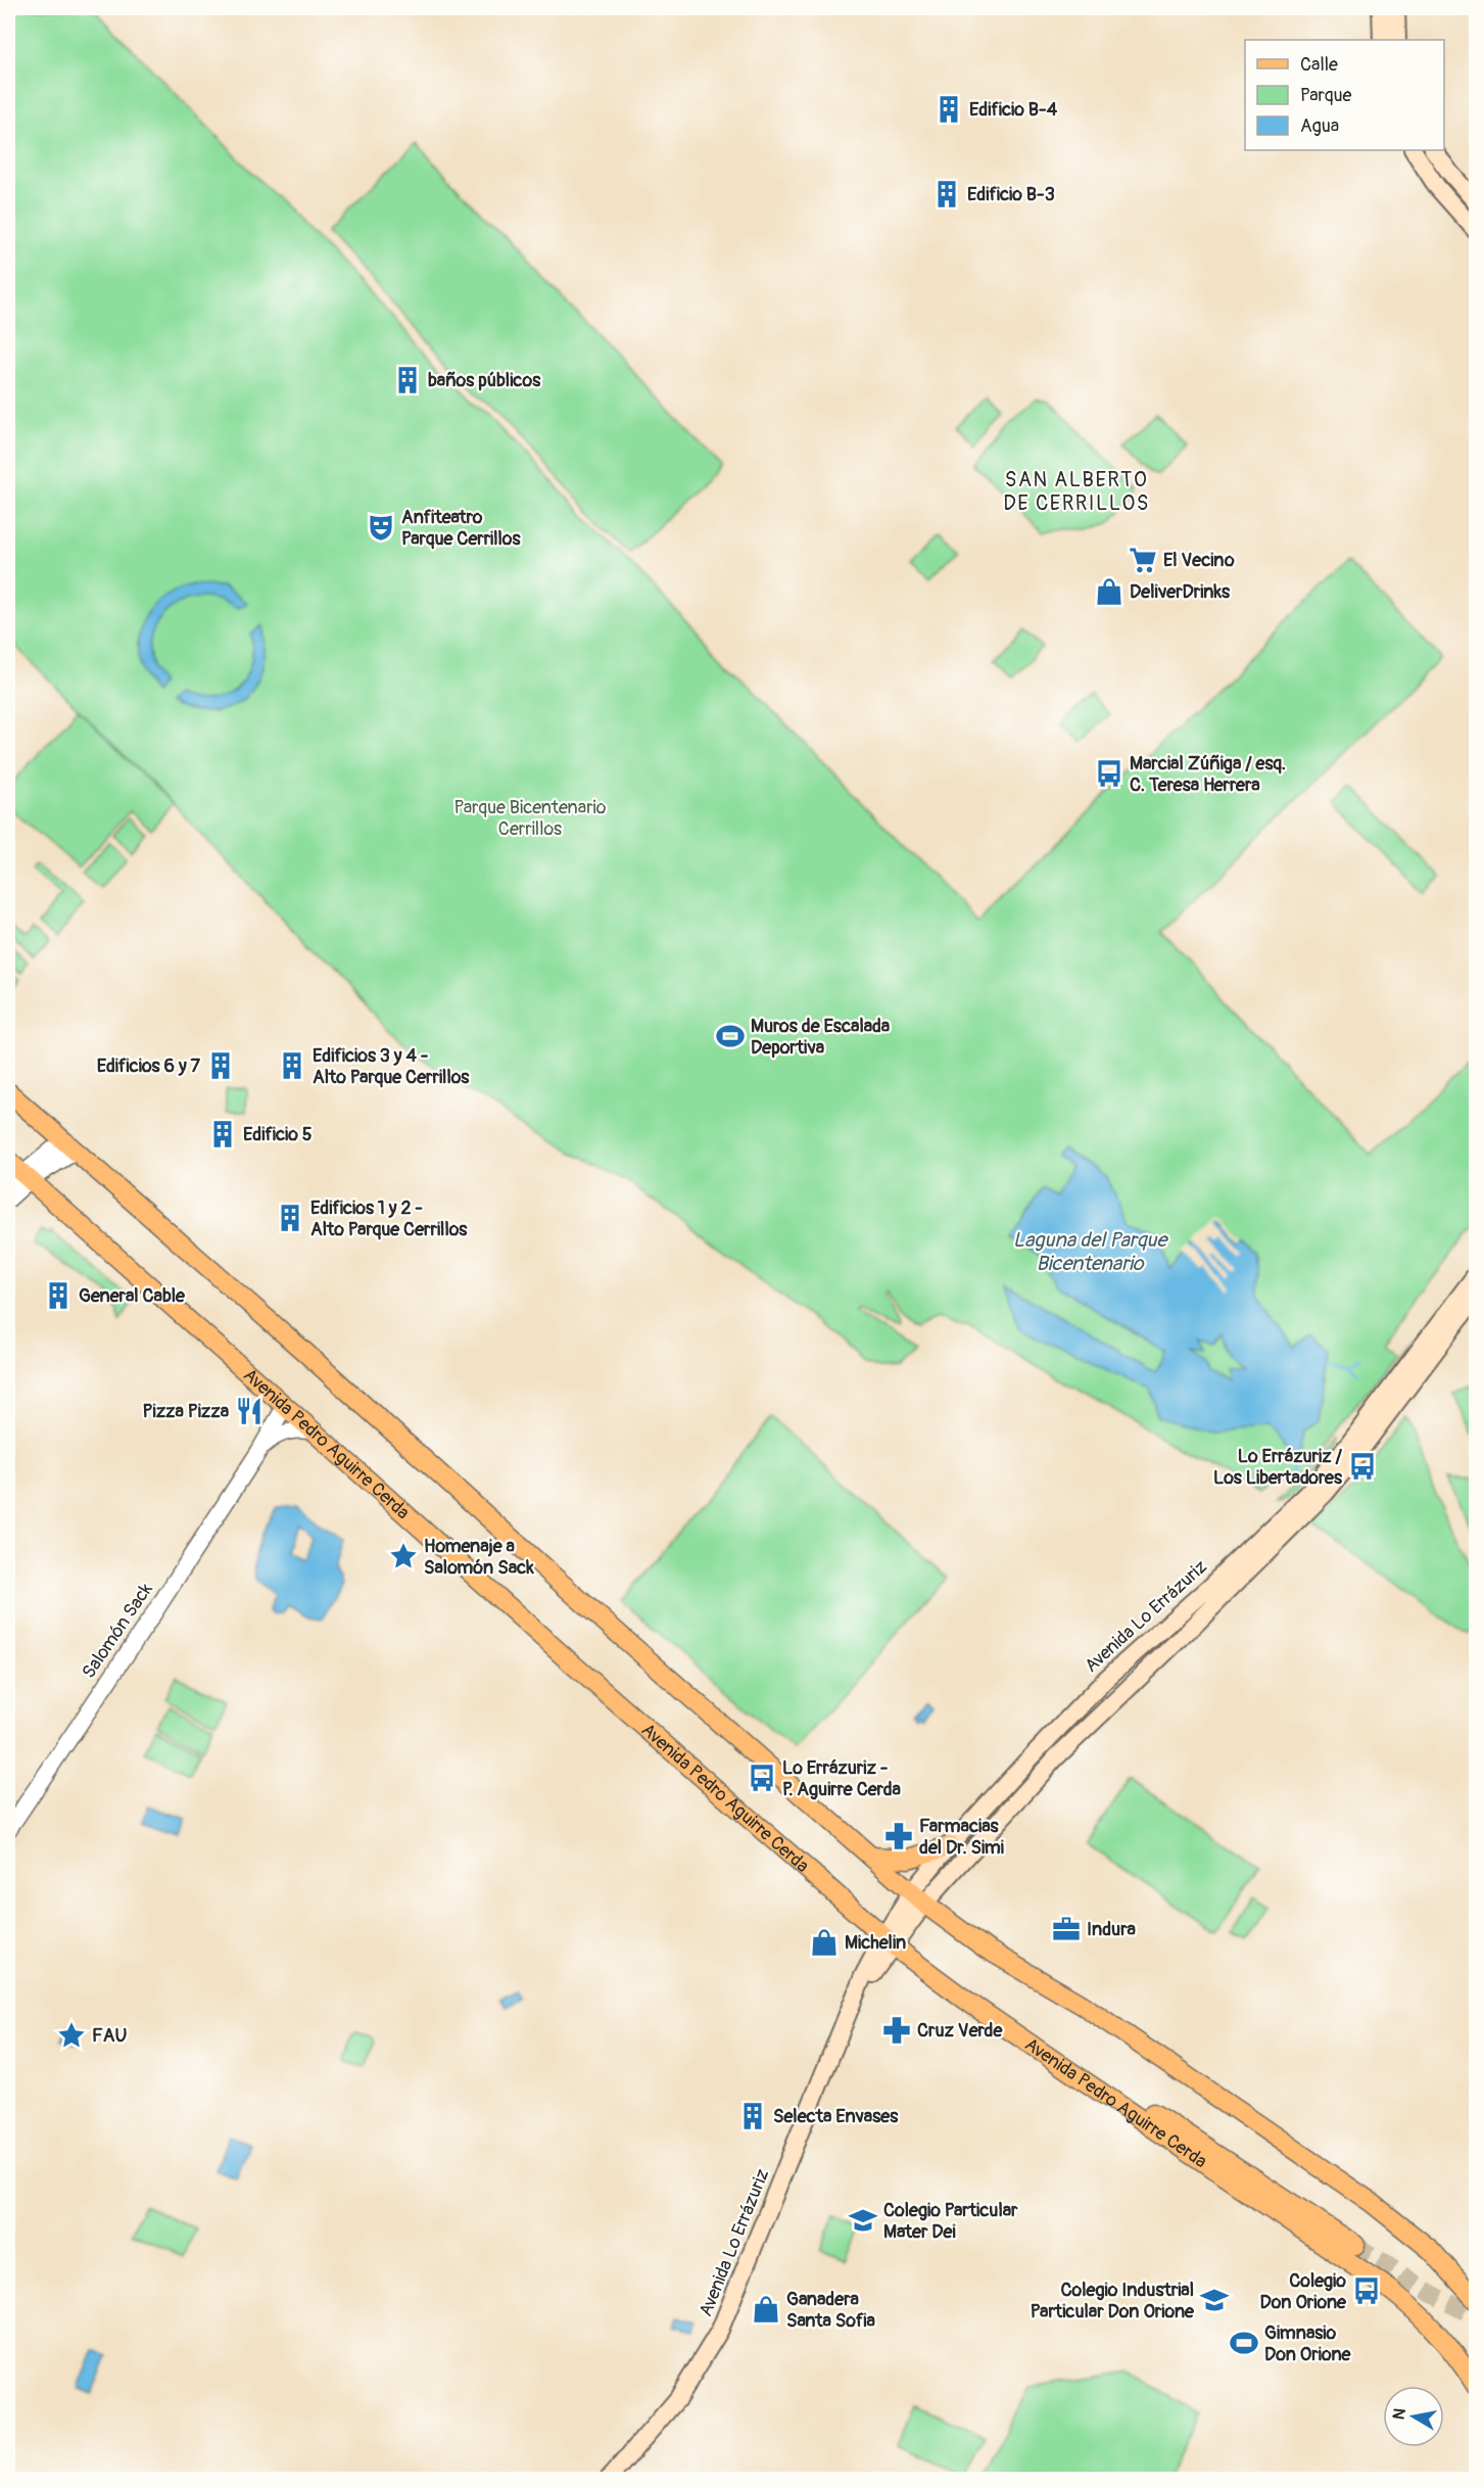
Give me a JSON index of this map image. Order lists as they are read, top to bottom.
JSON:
{
  "streets": {
    "main road": ["Avenida Pedro Aguirre Cerda", "Avenida Lo Errázuriz"],
    "street": ["Salomón Sack"]
  },
  "crossings": [
    ["Avenida Pedro Aguirre Cerda", "Avenida Lo Errázuriz"],
    ["Avenida Pedro Aguirre Cerda", "Salomón Sack"]
  ],
  "districts": ["SAN ALBERTO DE CERRILLOS"],
  "water": ["Laguna del Parque Bicentenario"],
  "parks": ["Parque Bicentenario Cerrillos"],
  "places": {
    "building": [
      "Edificio B-4",
      "Edificio B-3",
      "baños públicos",
      "Edificios 6 y 7",
      "Edificios 3 y 4 - Alto Parque Cerrillos",
      "Edificio 5",
      "Edificios 1 y 2 - Alto Parque Cerrillos",
      "General Cable",
      "Selecta Envases"
    ],
    "theatre": ["Anfiteatro Parque Cerrillos"],
    "supermarket": ["El Vecino"],
    "shop": ["DeliverDrinks", "Michelin", "Ganadera Santa Sofia"],
    "bus stop": [
      "Marcial Zúñiga / esq. C. Teresa Herrera",
      "Lo Errázuriz / Los Libertadores",
      "Lo Errázuriz - P. Aguirre Cerda",
      "Colegio Don Orione"
    ],
    "sports": ["Muros de Escalada Deportiva", "Gimnasio Don Orione"],
    "restaurant": ["Pizza Pizza"],
    "place": ["Homenaje a Salomón Sack", "FAU"],
    "pharmacy": ["Farmacias del Dr. Simi", "Cruz Verde"],
    "office": ["Indura"],
    "school or university": ["Colegio Particular Mater Dei", "Colegio Industrial Particular Don Orione"]
  },
  "legend": ["Calle", "Parque", "Agua"],
  "north": "left"
}
